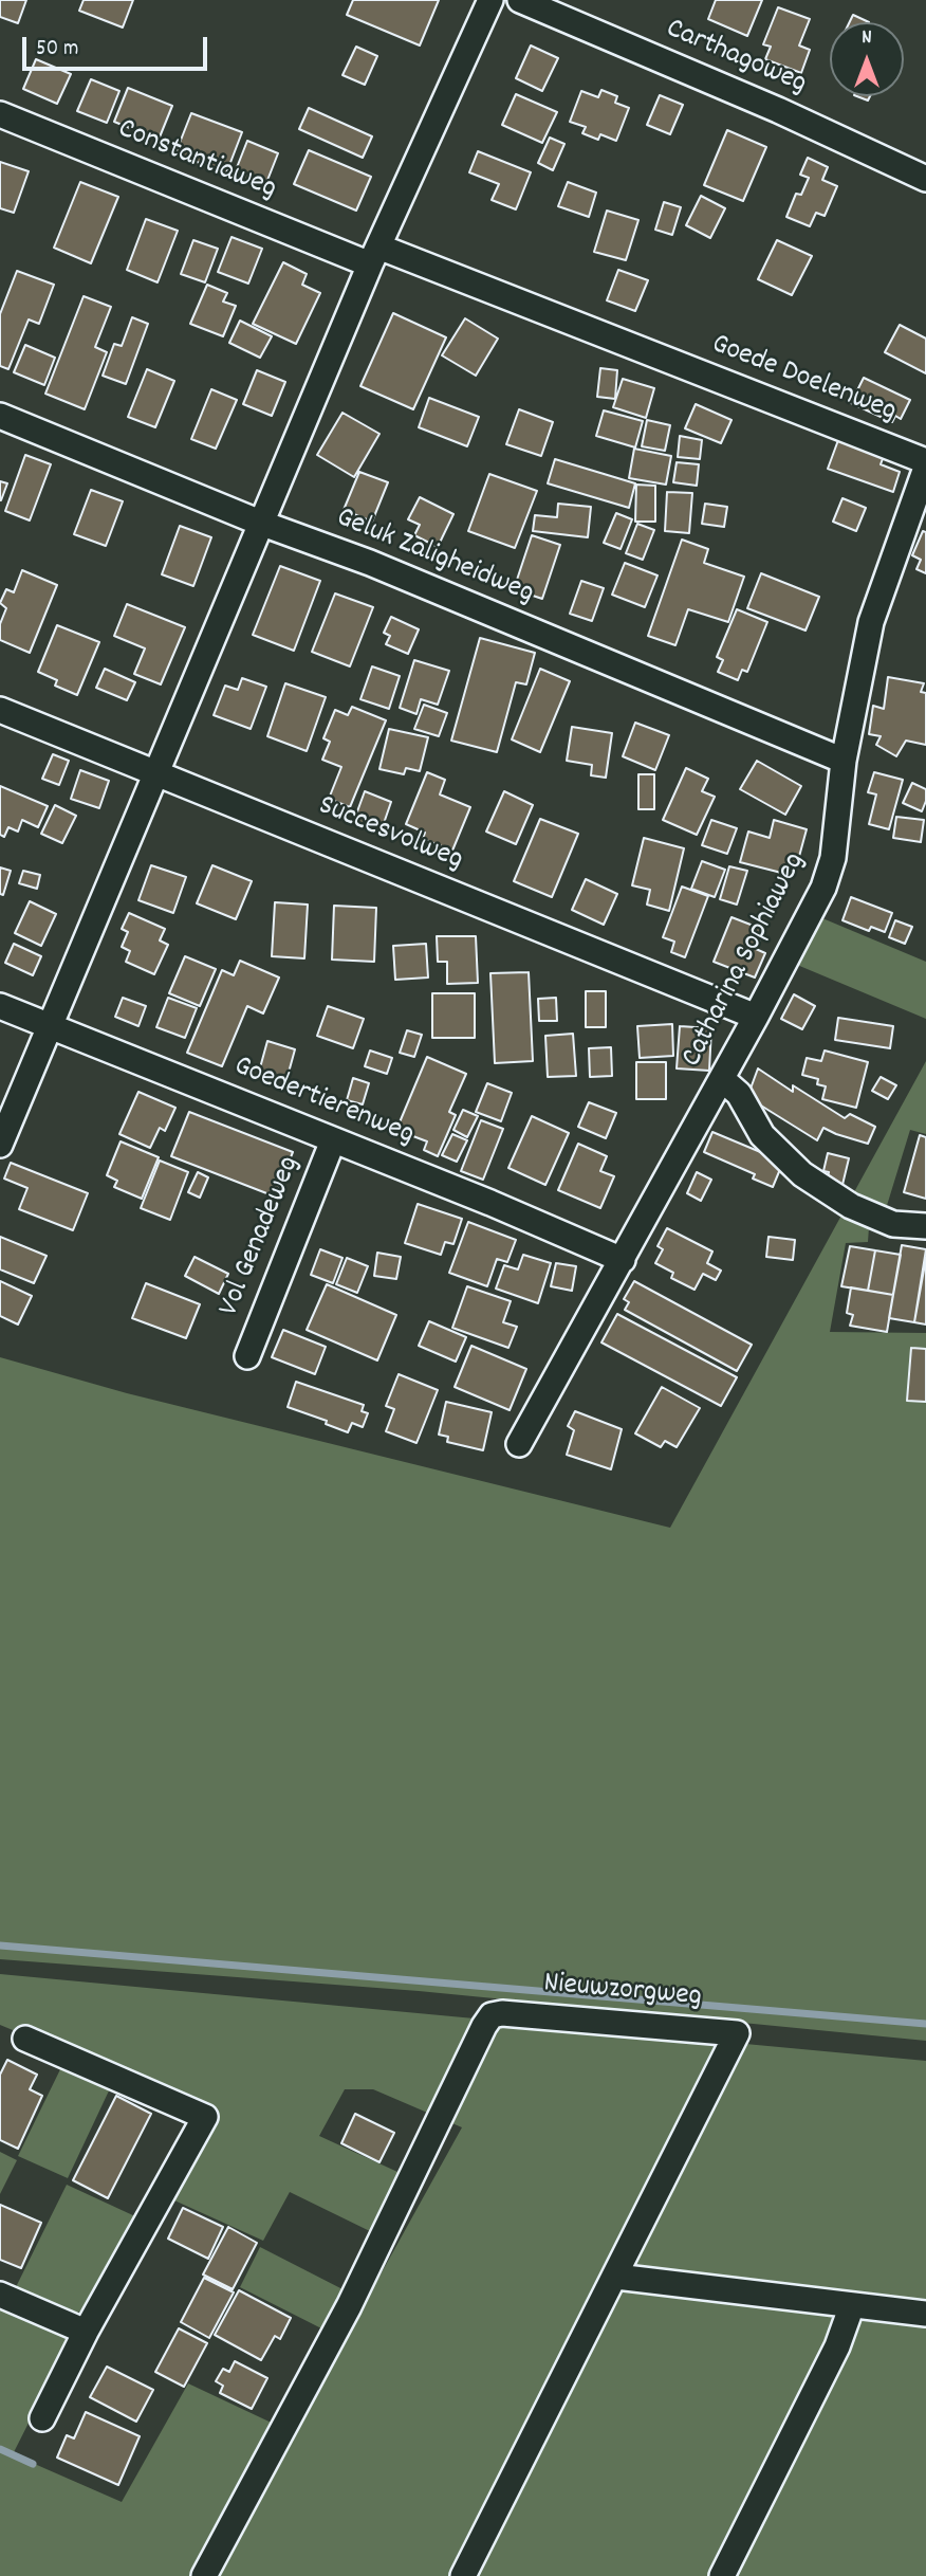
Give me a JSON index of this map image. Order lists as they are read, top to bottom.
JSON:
{
  "streets": {
    "street": [
      "Carthagoweg",
      "Constantiaweg",
      "Goede Doelenweg",
      "Geluk Zaligheidweg",
      "Succesvolweg",
      "Catharina Sophiaweg",
      "Goedertierenweg",
      "Vol Genadeweg",
      "Nieuwzorgweg"
    ]
  },
  "crossings": [
    ["Constantiaweg", "Goede Doelenweg"],
    ["Geluk Zaligheidweg", "Catharina Sophiaweg"],
    ["Succesvolweg", "Catharina Sophiaweg"],
    ["Catharina Sophiaweg", "Goedertierenweg"],
    ["Goedertierenweg", "Vol Genadeweg"]
  ],
  "scale_bar": "50 m",
  "north": "top"
}
